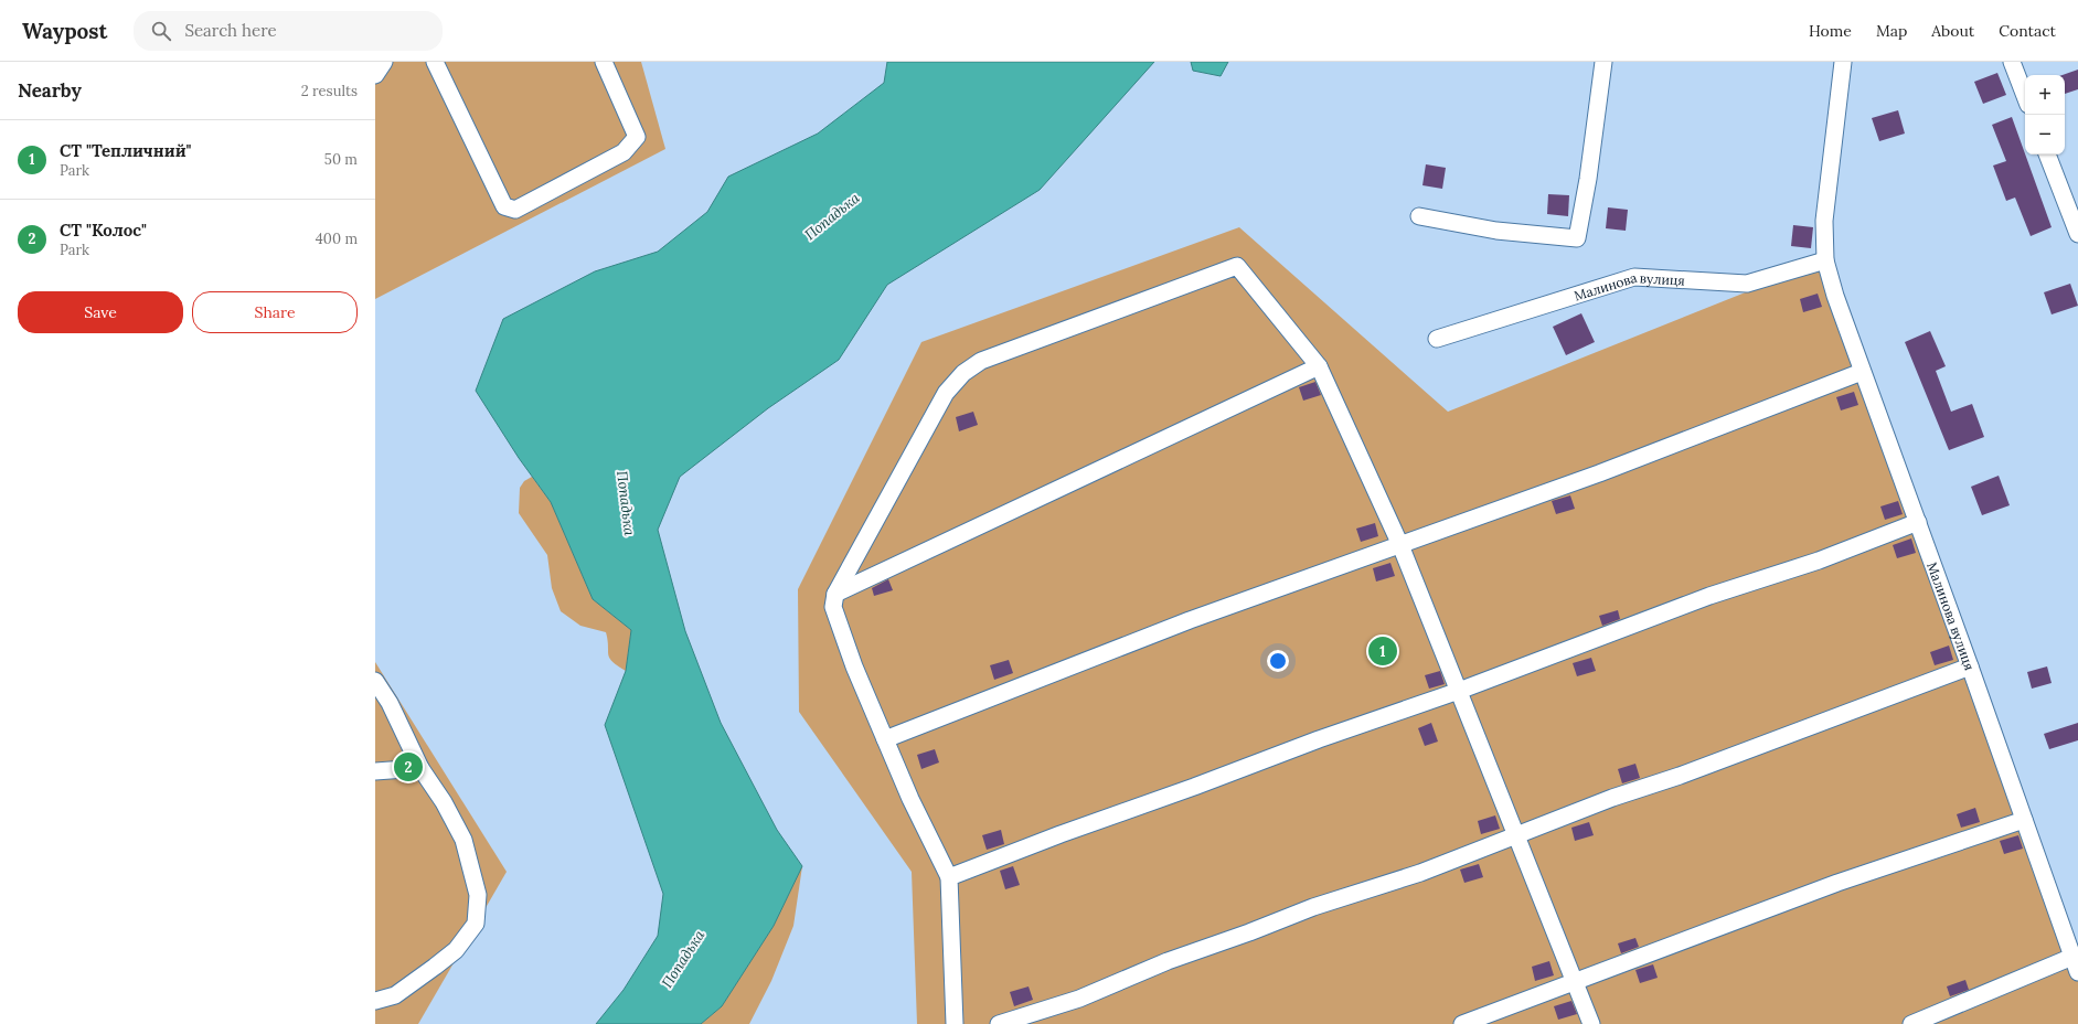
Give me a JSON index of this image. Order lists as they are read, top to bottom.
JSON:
{
  "streets": {
    "street": ["Малинова вулиця"]
  },
  "water": ["Попадька"],
  "page": {
    "header": "Waypost",
    "search": "Search here",
    "nav": [
      "Home",
      "Map",
      "About",
      "Contact"
    ],
    "heading": ["Nearby", "2 results"],
    "map_buttons": ["+", "−"],
    "list": [
      {
        "mark": "1",
        "name": "СТ \"Тепличний\"",
        "note": "Park",
        "value": "50 m"
      },
      {
        "mark": "2",
        "name": "СТ \"Колос\"",
        "note": "Park",
        "value": "400 m"
      }
    ],
    "buttons": ["Save", "Share"],
    "pins": ["1", "2"]
  }
}
